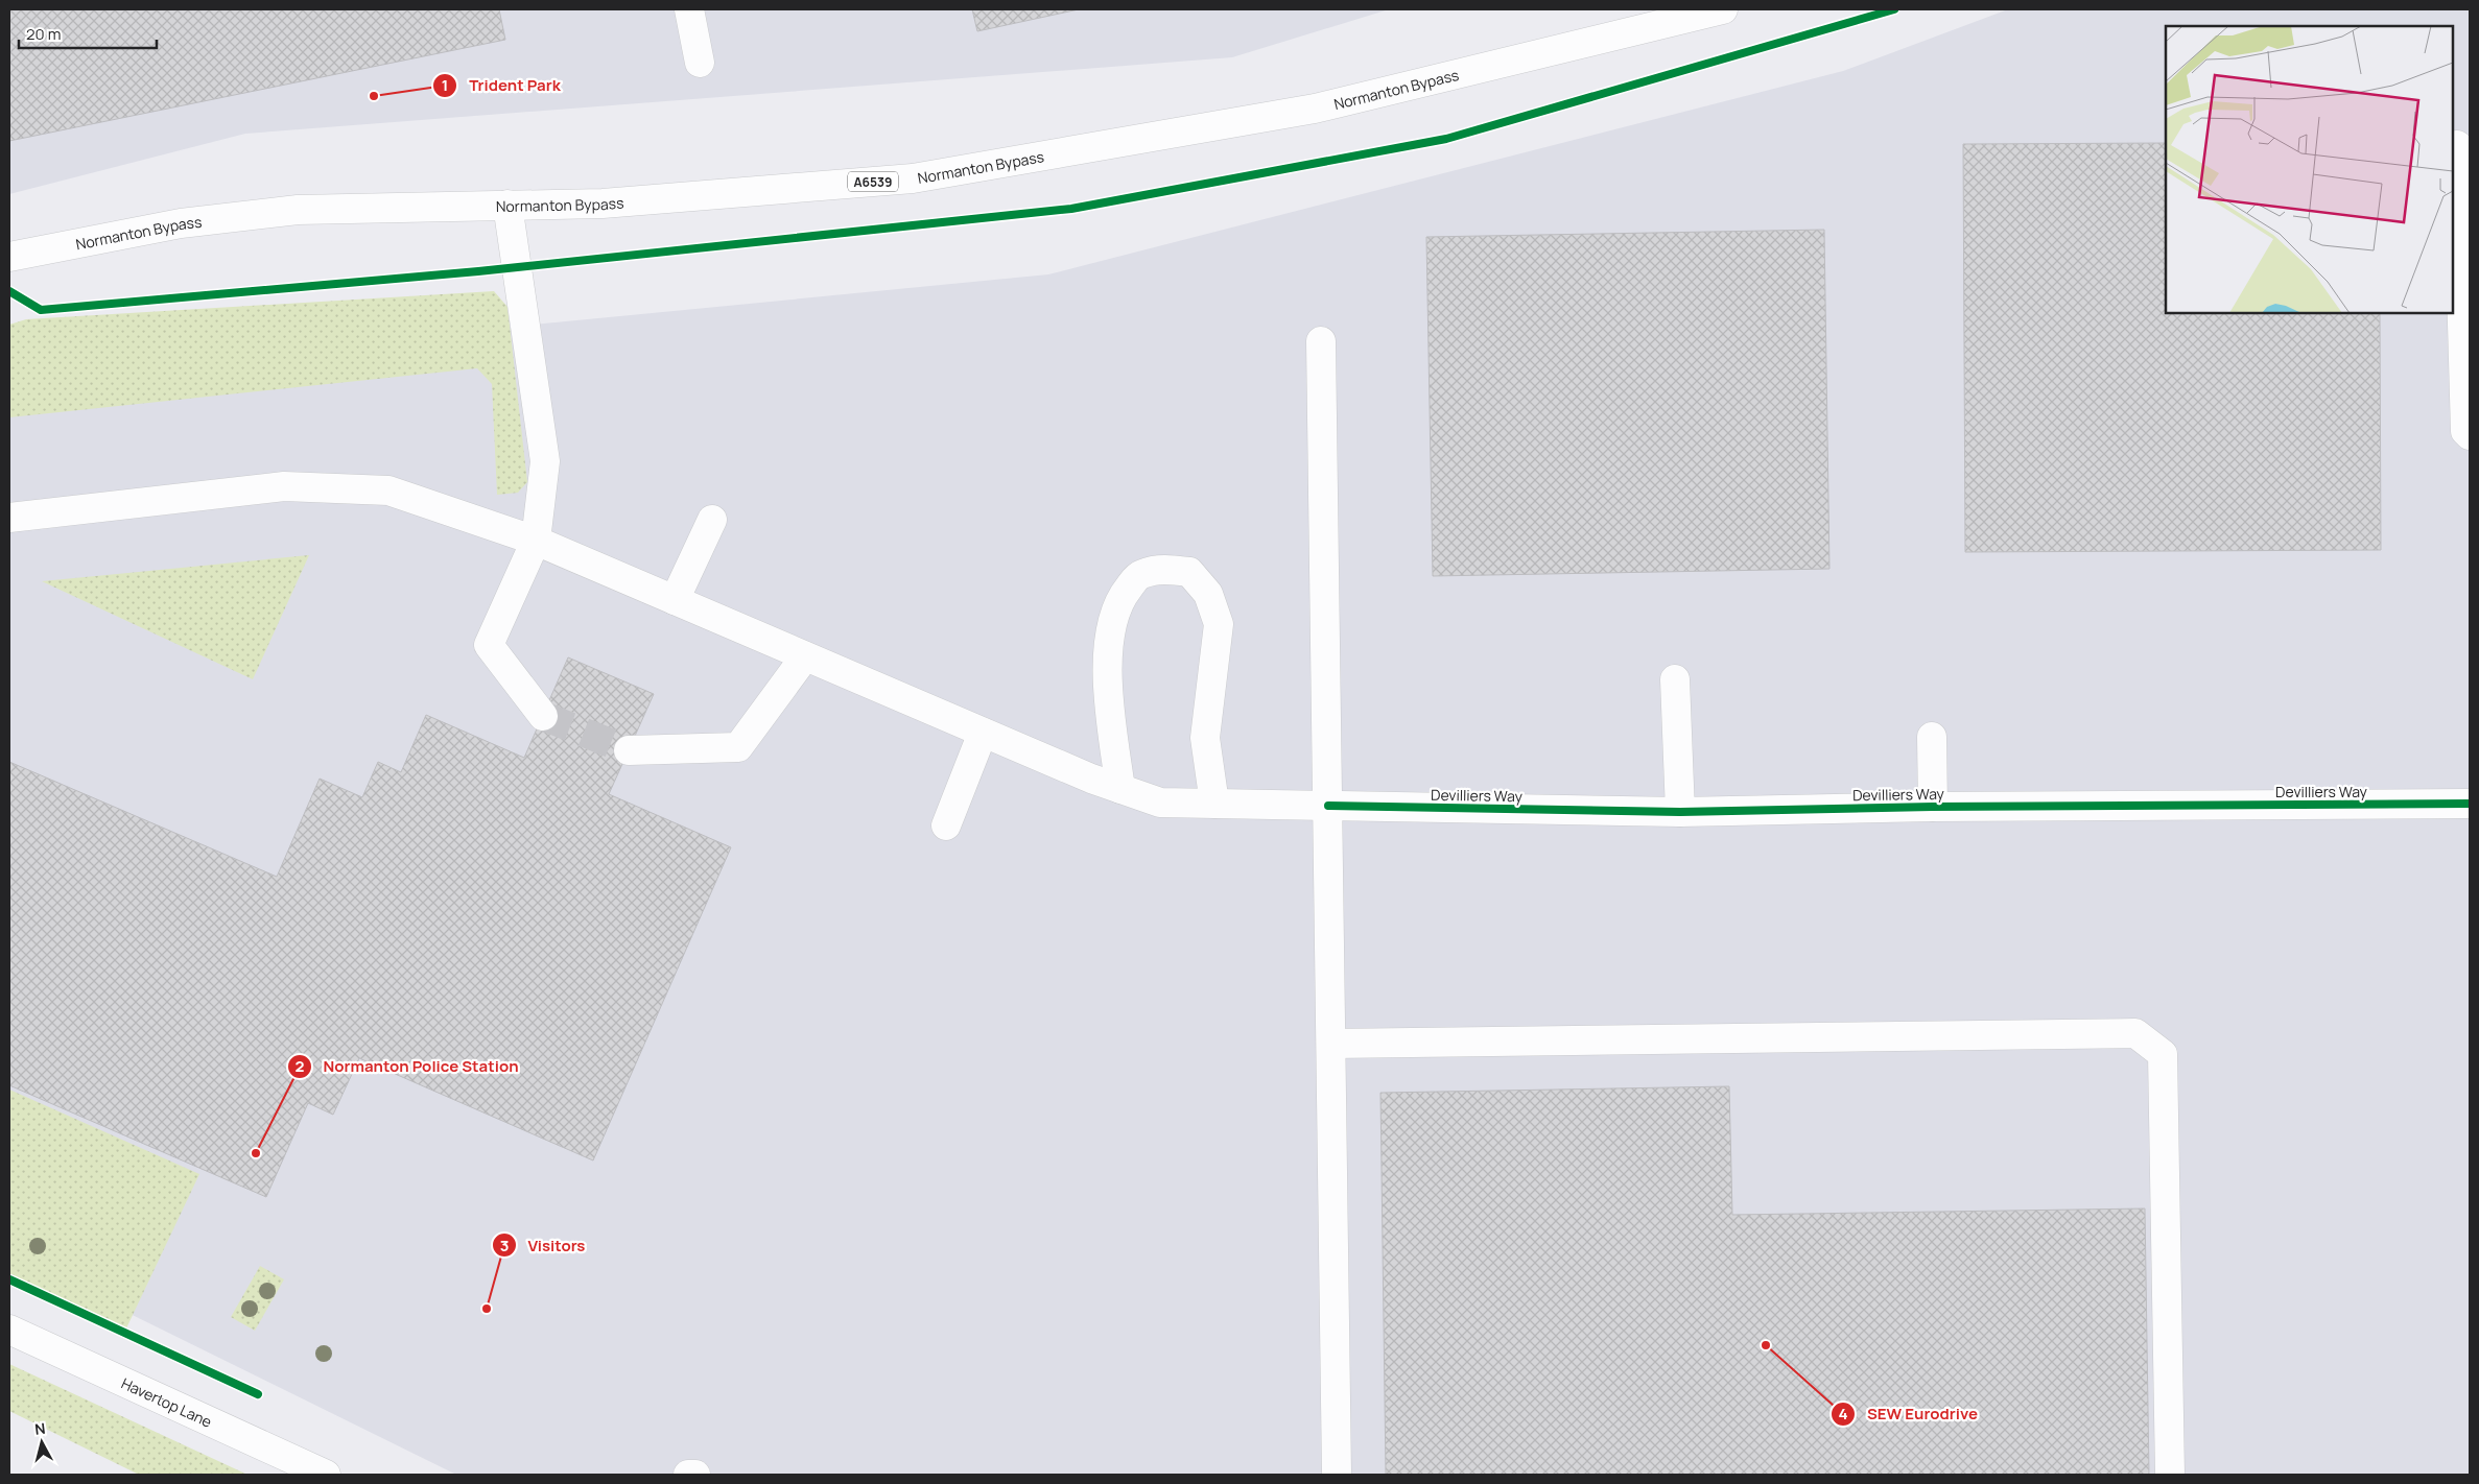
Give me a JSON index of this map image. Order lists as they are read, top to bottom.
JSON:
{
  "streets": {
    "main road": [
      "Normanton Bypass",
      "A6539",
      "Devilliers Way",
      "Havertop Lane"
    ]
  },
  "places": [
    "Trident Park",
    "Normanton Police Station",
    "Visitors",
    "SEW Eurodrive"
  ],
  "scale_bar": "20 m",
  "north": "top"
}
